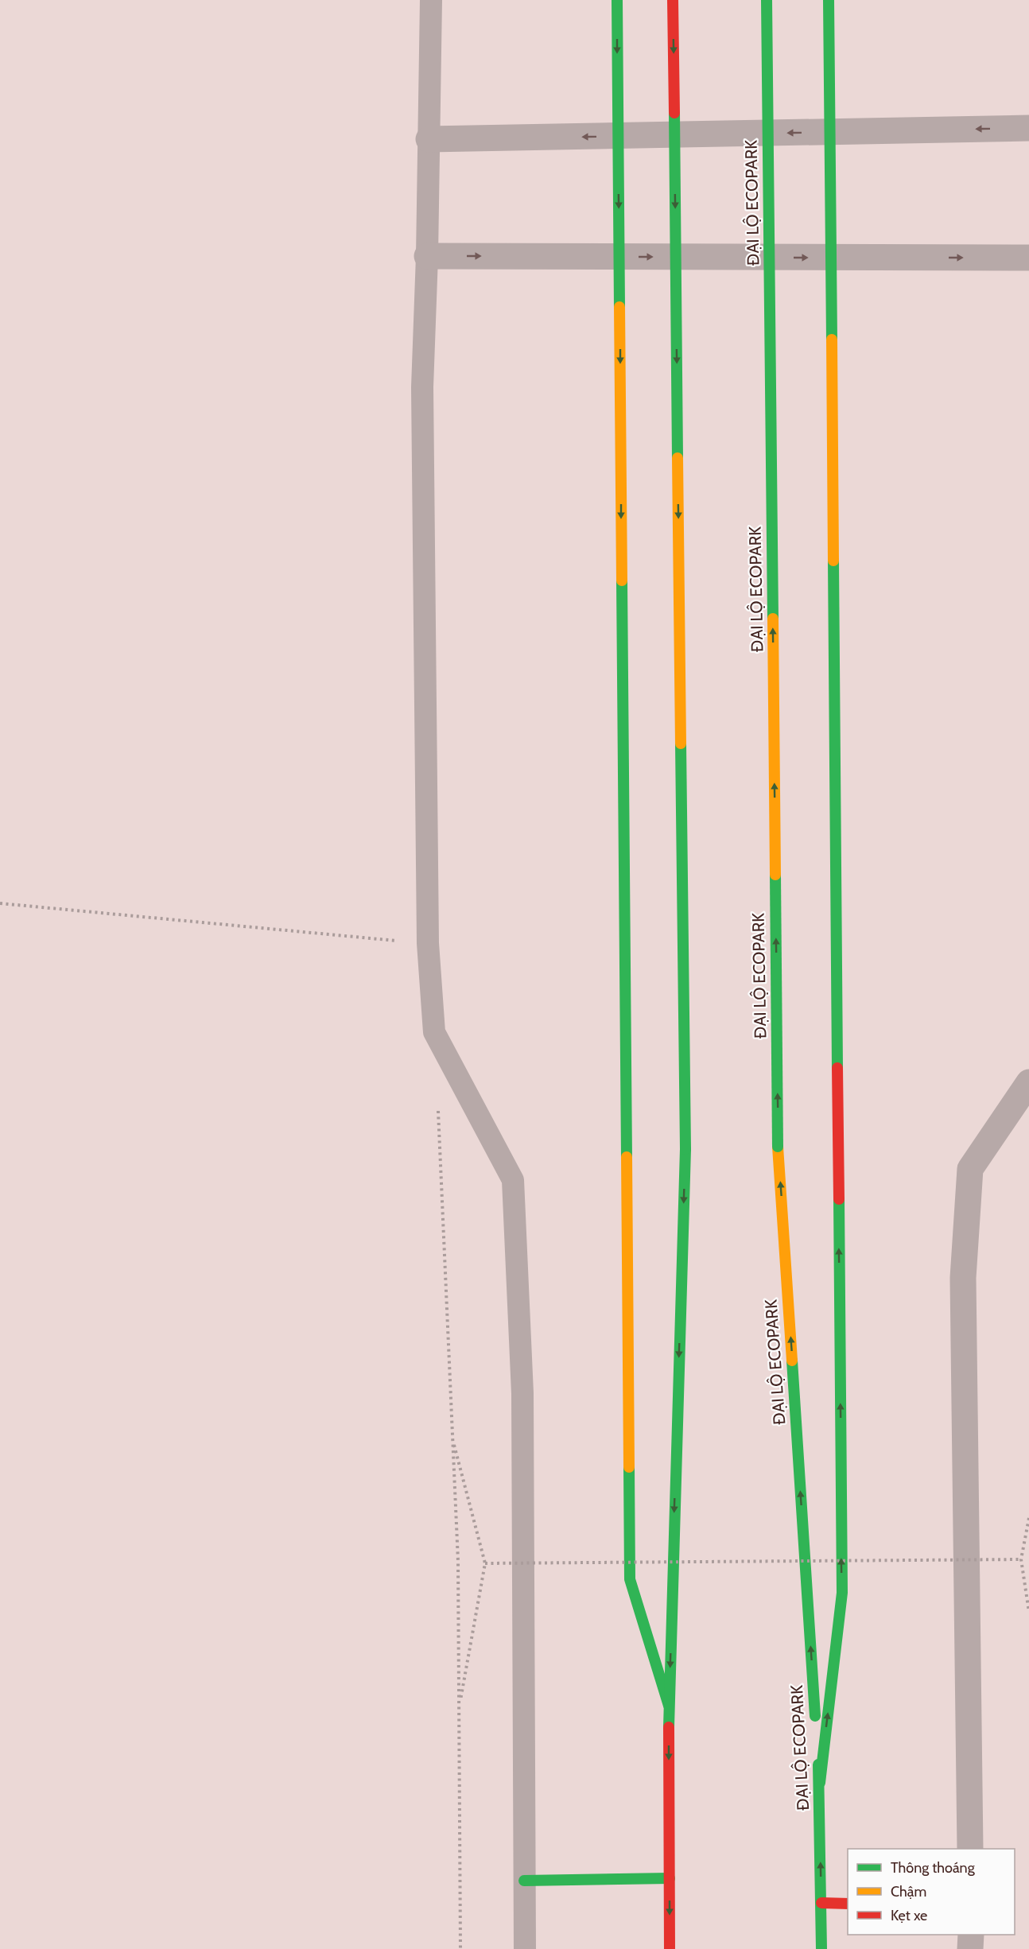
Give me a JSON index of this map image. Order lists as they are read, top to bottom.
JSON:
{
  "streets": {
    "highway": ["ĐẠI LỘ ECOPARK"]
  },
  "legend": ["Thông thoáng", "Chậm", "Kẹt xe"]
}
